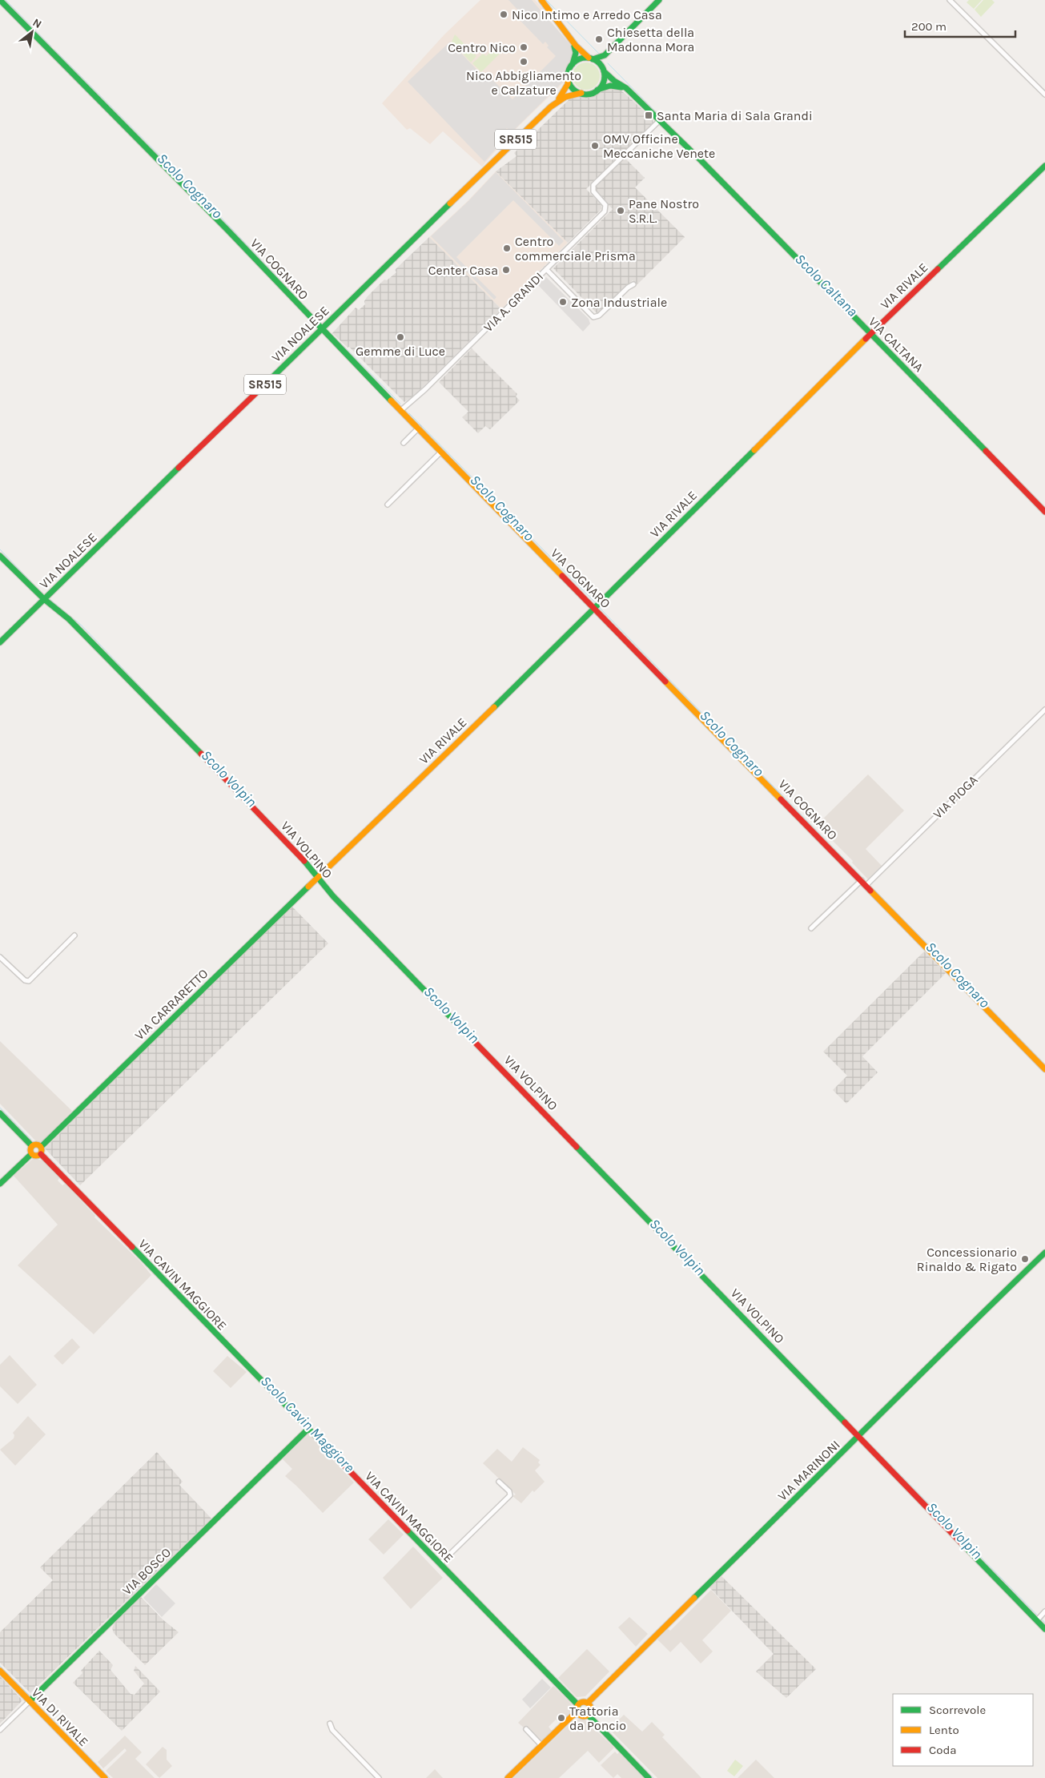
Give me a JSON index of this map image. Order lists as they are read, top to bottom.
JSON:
{
  "streets": {
    "street": [
      "SR515",
      "VIA COGNARO",
      "VIA RIVALE",
      "VIA A. GRANDI",
      "VIA NOALESE",
      "VIA CALTANA",
      "VIA PIOGA",
      "VIA VOLPINO",
      "VIA CARRARETTO",
      "VIA CAVIN MAGGIORE",
      "VIA MARINONI",
      "VIA BOSCO",
      "VIA DI RIVALE"
    ]
  },
  "crossings": [
    ["VIA COGNARO", "VIA RIVALE"],
    ["VIA COGNARO", "VIA A. GRANDI"],
    ["VIA COGNARO", "VIA NOALESE"],
    ["VIA COGNARO", "VIA PIOGA"],
    ["VIA RIVALE", "VIA CALTANA"],
    ["VIA RIVALE", "VIA VOLPINO"],
    ["VIA RIVALE", "VIA CARRARETTO"],
    ["VIA A. GRANDI", "VIA CALTANA"],
    ["VIA NOALESE", "VIA CALTANA"],
    ["VIA NOALESE", "VIA VOLPINO"],
    ["VIA VOLPINO", "VIA CARRARETTO"],
    ["VIA VOLPINO", "VIA MARINONI"],
    ["VIA CARRARETTO", "VIA CAVIN MAGGIORE"],
    ["VIA CAVIN MAGGIORE", "VIA MARINONI"],
    ["VIA CAVIN MAGGIORE", "VIA BOSCO"],
    ["VIA BOSCO", "VIA DI RIVALE"]
  ],
  "water": [
    "Scolo Cognaro",
    "Scolo Caltana",
    "Scolo Volpin",
    "Scolo Cavin Maggiore"
  ],
  "places": {
    "other": [
      "Nico Intimo e Arredo Casa",
      "Chiesetta della Madonna Mora",
      "Centro Nico",
      "Nico Abbigliamento e Calzature",
      "OMV Officine Meccaniche Venete",
      "Pane Nostro S.R.L.",
      "Centro commerciale Prisma",
      "Center Casa",
      "Zona Industriale",
      "Gemme di Luce",
      "Concessionario Rinaldo & Rigato",
      "Trattoria da Poncio"
    ],
    "transit": ["Santa Maria di Sala Grandi"]
  },
  "legend": ["Scorrevole", "Lento", "Coda"],
  "scale_bar": "200 m",
  "north": "top right"
}
